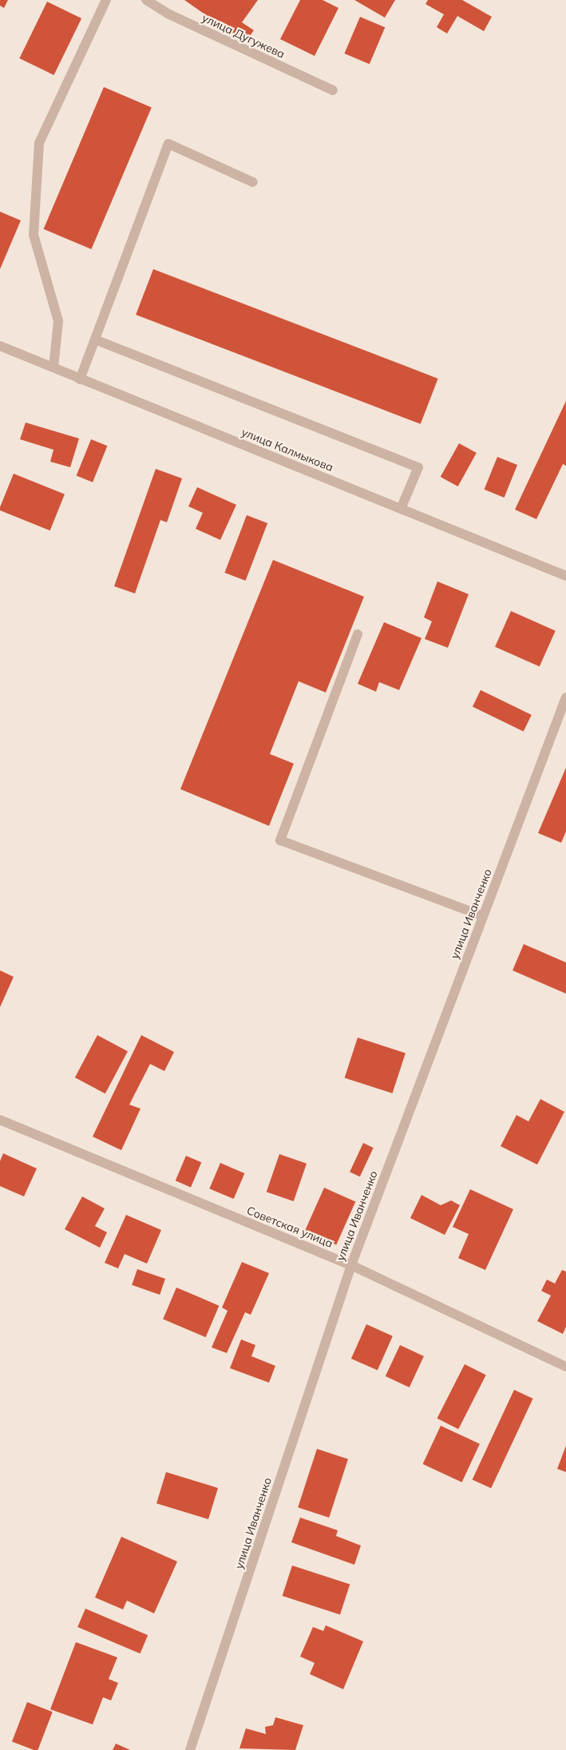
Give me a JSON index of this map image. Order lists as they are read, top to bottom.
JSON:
{
  "streets": {
    "street": [
      "улица Дугужева",
      "улица Калмыкова",
      "улица Иванченко",
      "Советская улица"
    ]
  },
  "crossings": [
    ["улица Иванченко", "Советская улица"]
  ]
}
